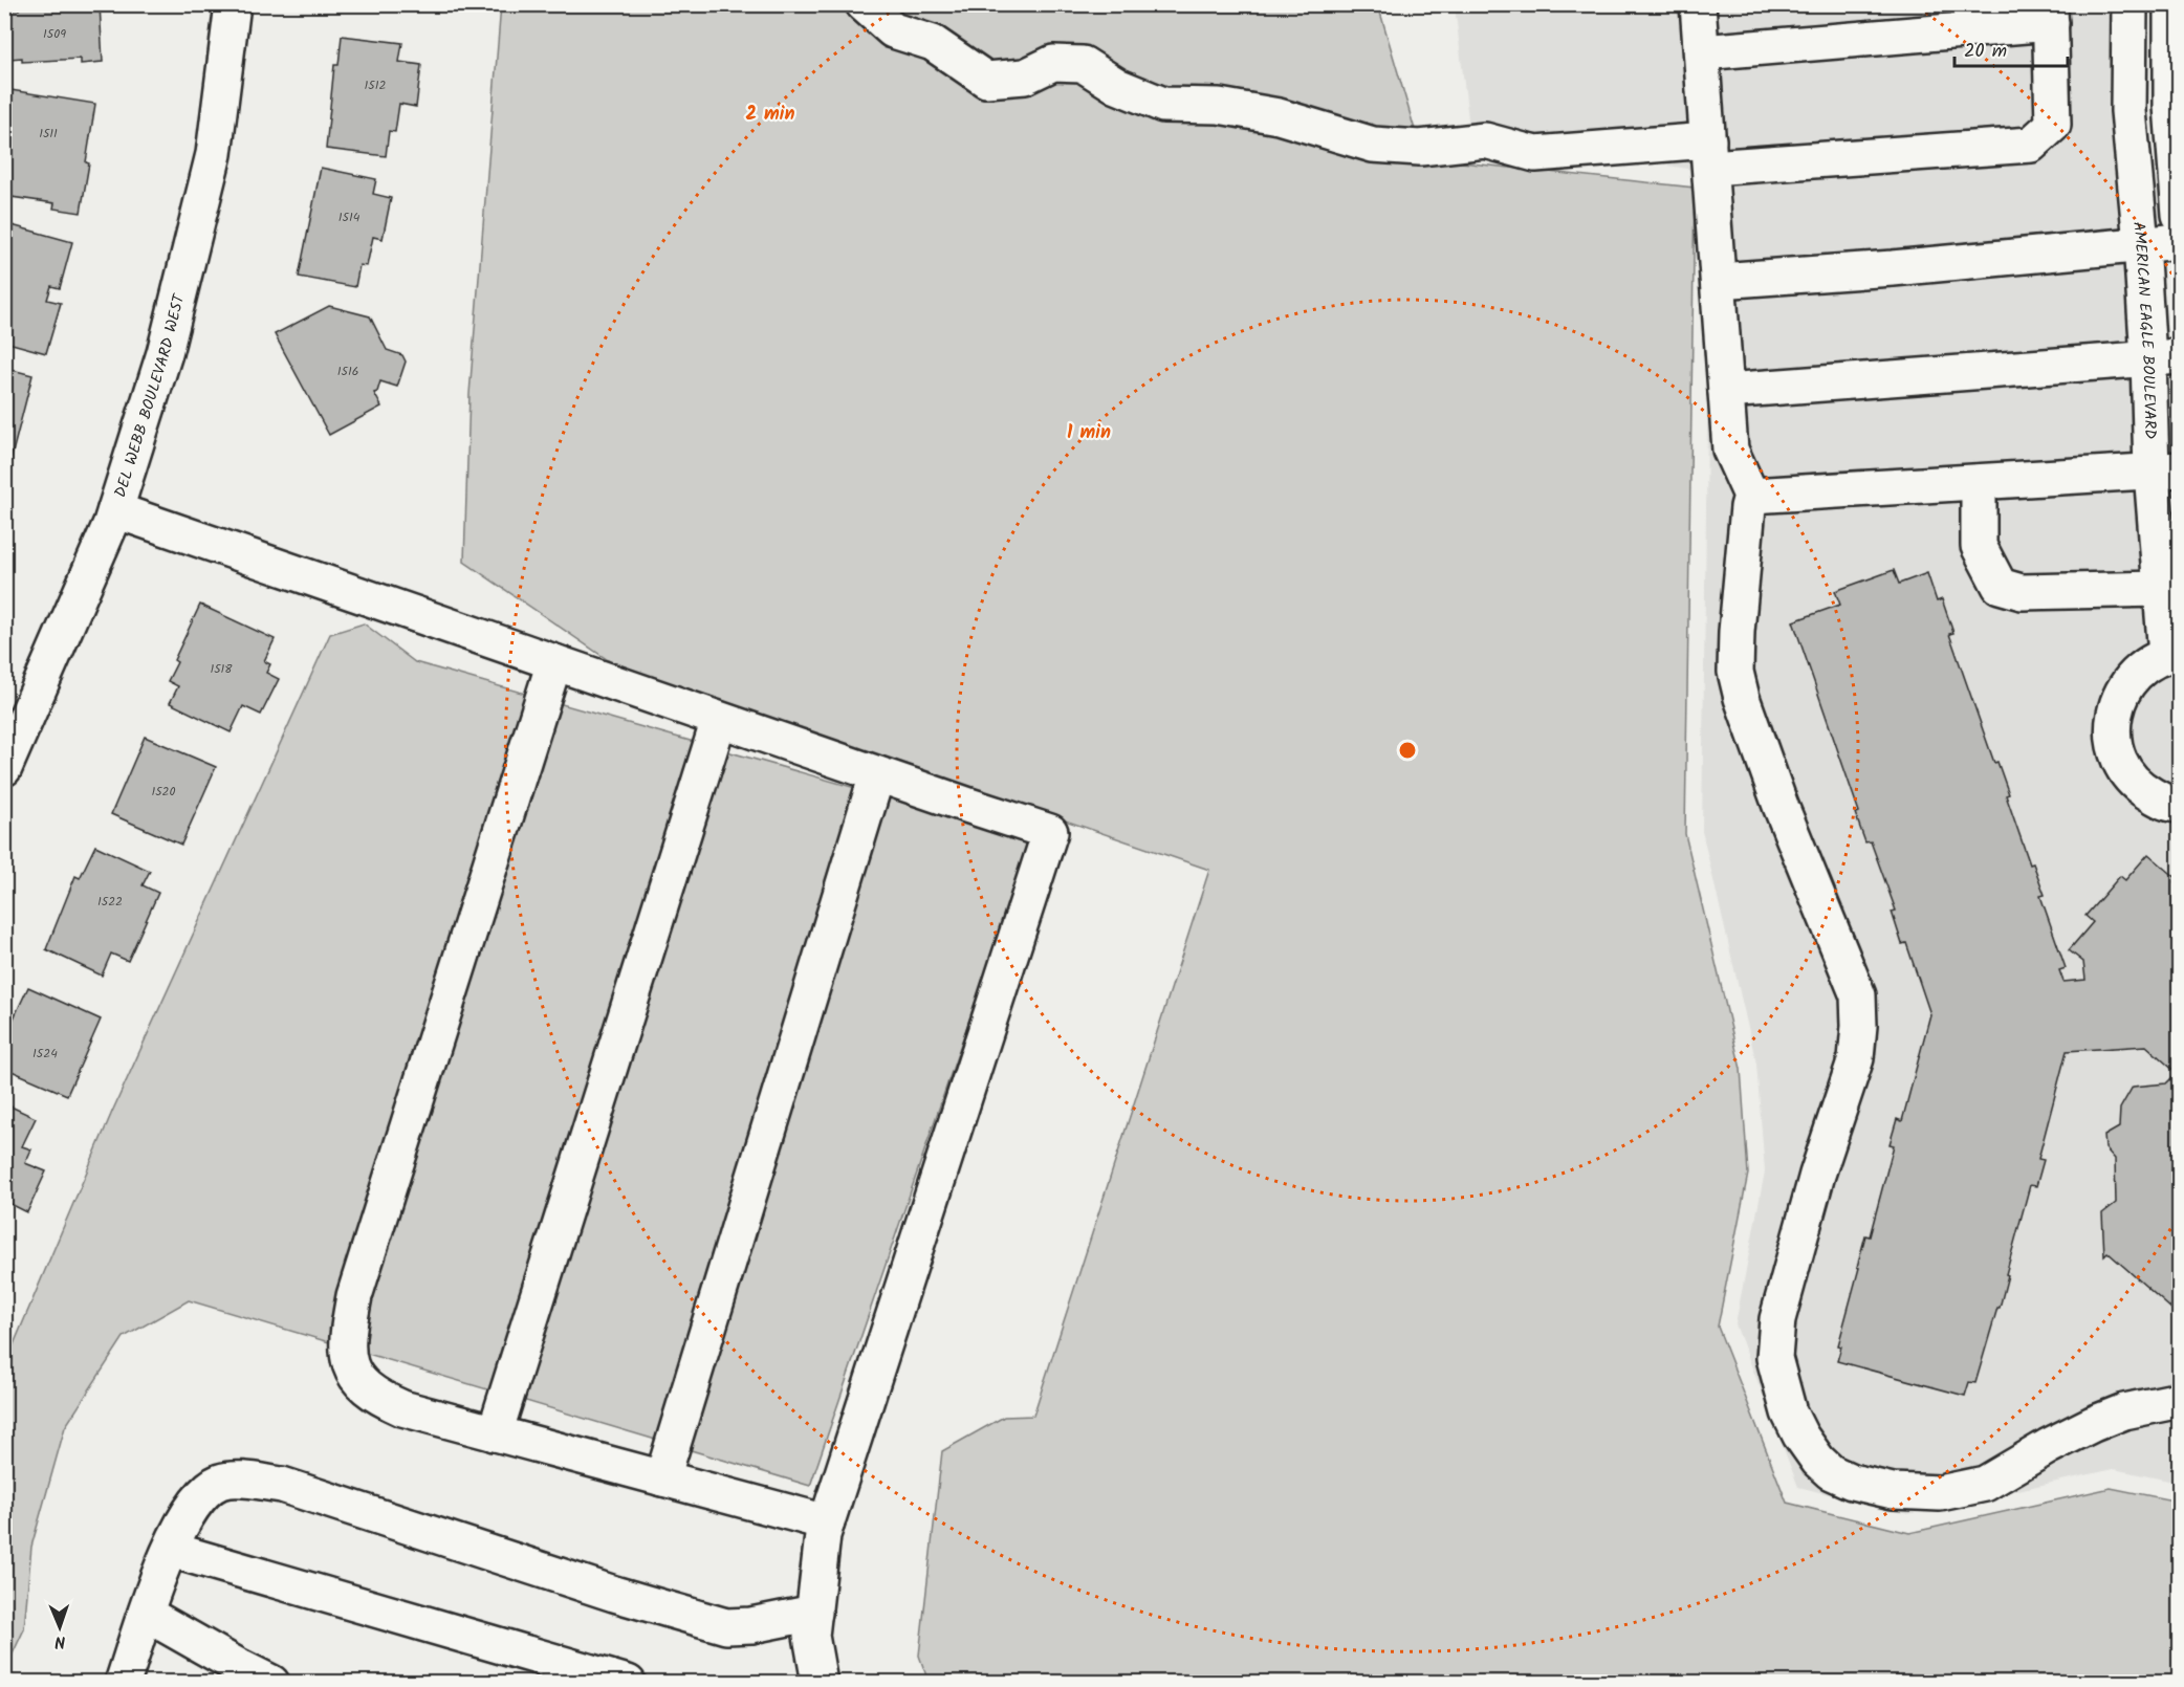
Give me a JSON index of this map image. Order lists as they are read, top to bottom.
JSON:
{
  "streets": {
    "street": ["AMERICAN EAGLE BOULEVARD", "DEL WEBB BOULEVARD WEST"]
  },
  "house_numbers": [
    "1509",
    "1512",
    "1511",
    "1514",
    "1516",
    "1518",
    "1520",
    "1522",
    "1524"
  ],
  "scale_bar": "20 m",
  "north": "bottom",
  "rings": ["2 min", "1 min"]
}
